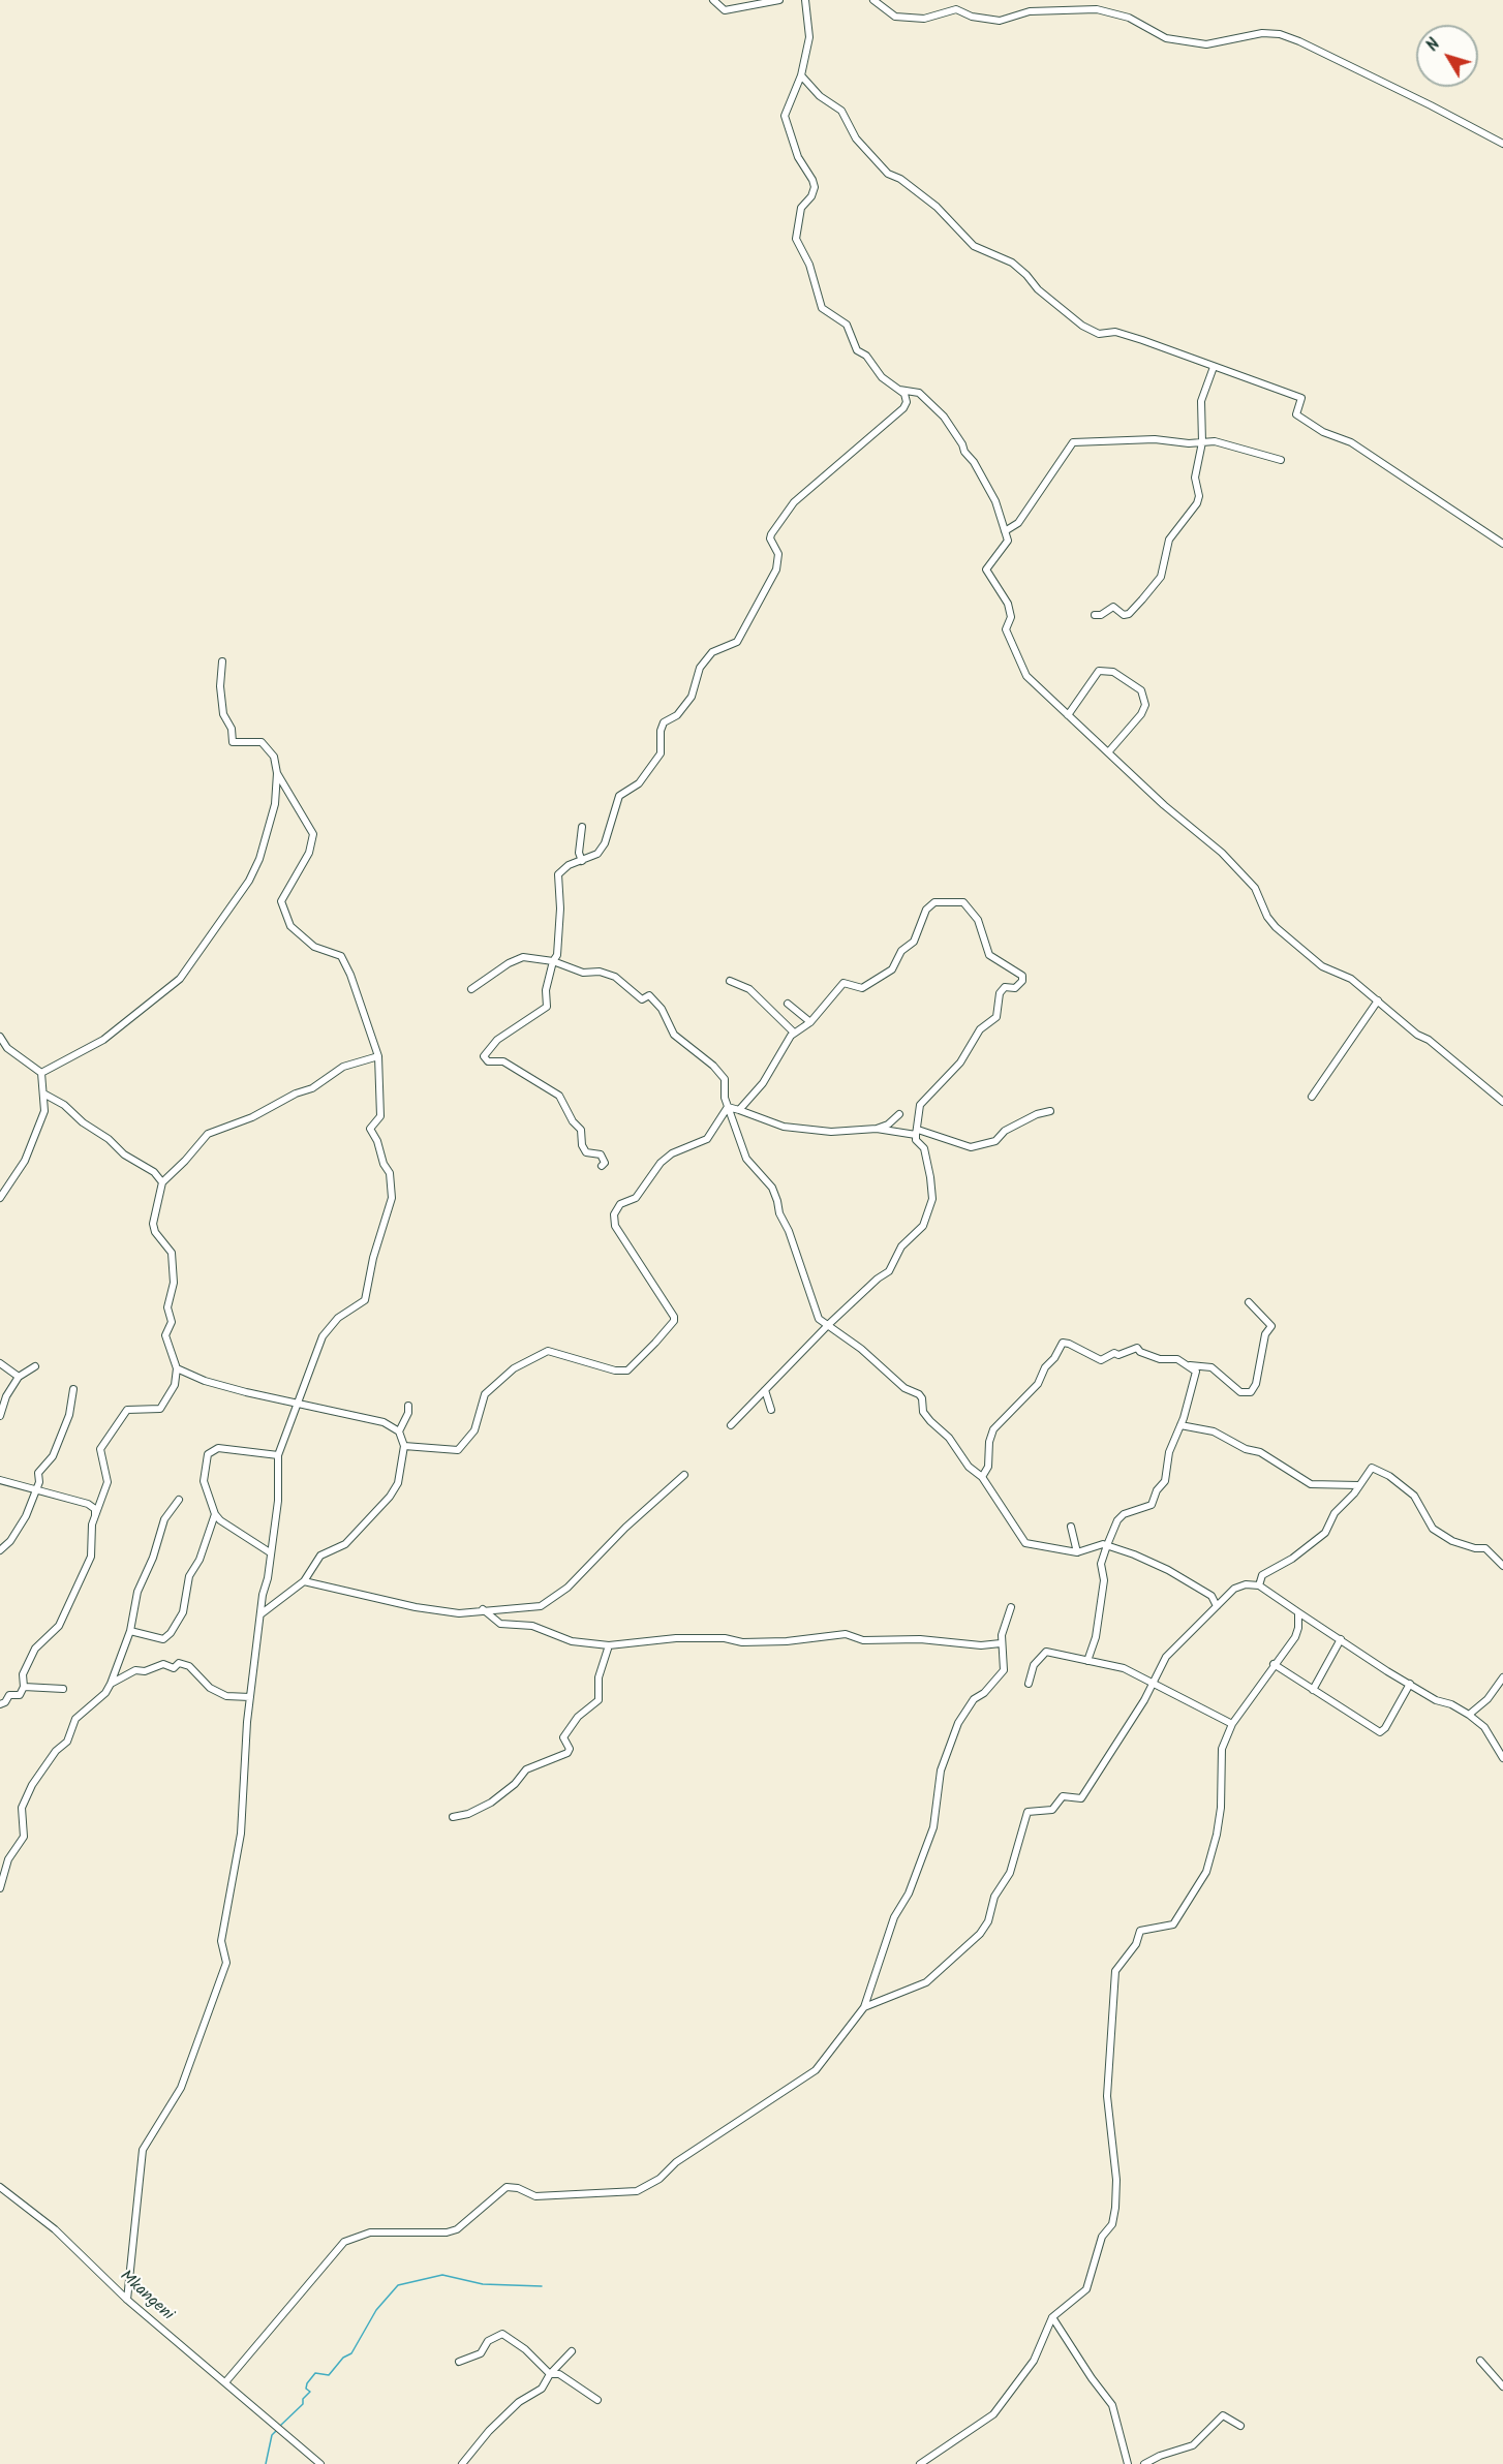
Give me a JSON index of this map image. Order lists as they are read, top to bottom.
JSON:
{
  "streets": {
    "street": ["Mkangeni"]
  },
  "north": "top left"
}
